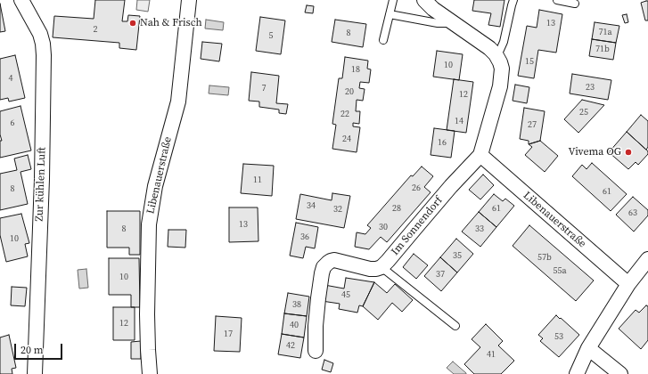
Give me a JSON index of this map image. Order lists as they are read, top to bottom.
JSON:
{
  "streets": {
    "street": ["Libenauerstraße", "Zur kühlen Luft", "Im Sonnendorf"]
  },
  "crossings": [
    ["Libenauerstraße", "Im Sonnendorf"]
  ],
  "places": ["Nah & Frisch", "Vivema OG"],
  "house_numbers": [
    "13",
    "2",
    "71a",
    "8",
    "5",
    "71b",
    "15",
    "10",
    "18",
    "4",
    "23",
    "7",
    "20",
    "12",
    "25",
    "22",
    "14",
    "6",
    "27",
    "24",
    "16",
    "11",
    "26",
    "8",
    "61",
    "34",
    "28",
    "61",
    "32",
    "63",
    "13",
    "30",
    "8",
    "33",
    "36",
    "10",
    "35",
    "57b",
    "55a",
    "37",
    "10",
    "45",
    "38",
    "12",
    "40",
    "17",
    "53",
    "42",
    "41"
  ],
  "scale_bar": "20 m"
}
